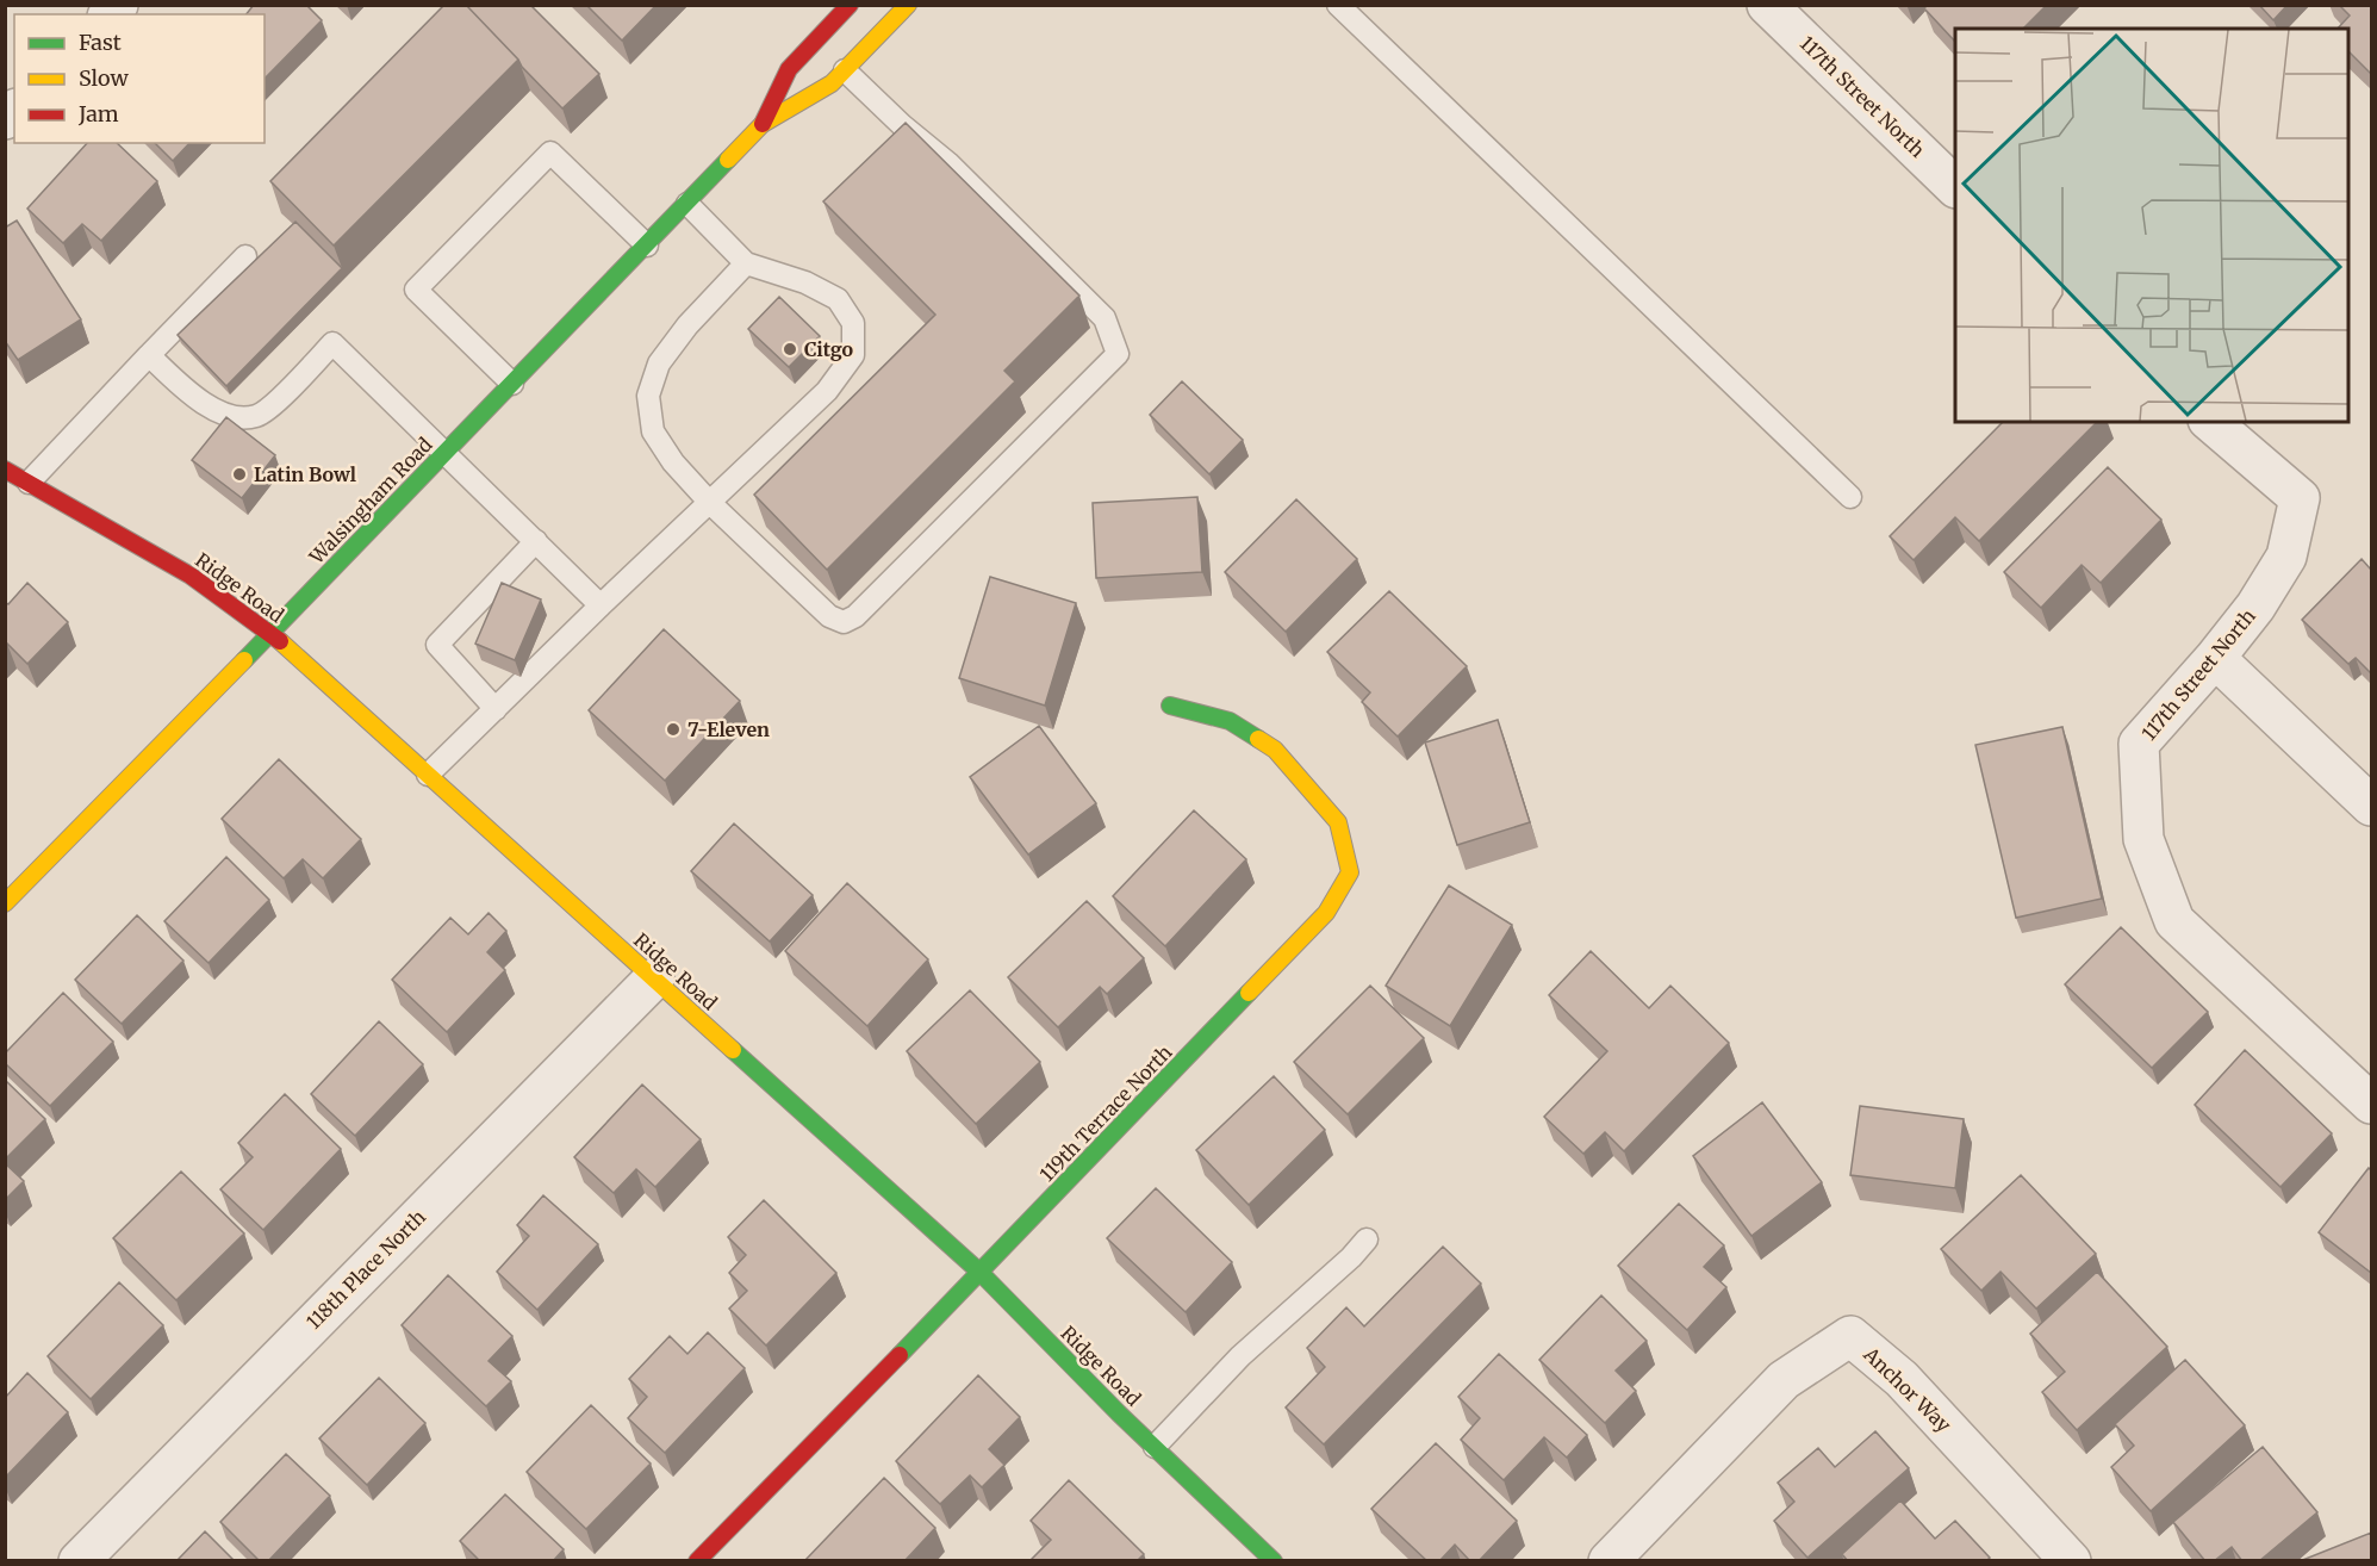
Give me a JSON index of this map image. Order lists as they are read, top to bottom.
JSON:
{
  "streets": {
    "street": [
      "117th Street North",
      "Walsingham Road",
      "Ridge Road",
      "119th Terrace North",
      "118th Place North",
      "Anchor Way"
    ]
  },
  "crossings": [
    ["Walsingham Road", "Ridge Road"],
    ["Ridge Road", "119th Terrace North"],
    ["Ridge Road", "118th Place North"]
  ],
  "places": ["Citgo", "Latin Bowl", "7-Eleven"],
  "legend": ["Fast", "Slow", "Jam"]
}
